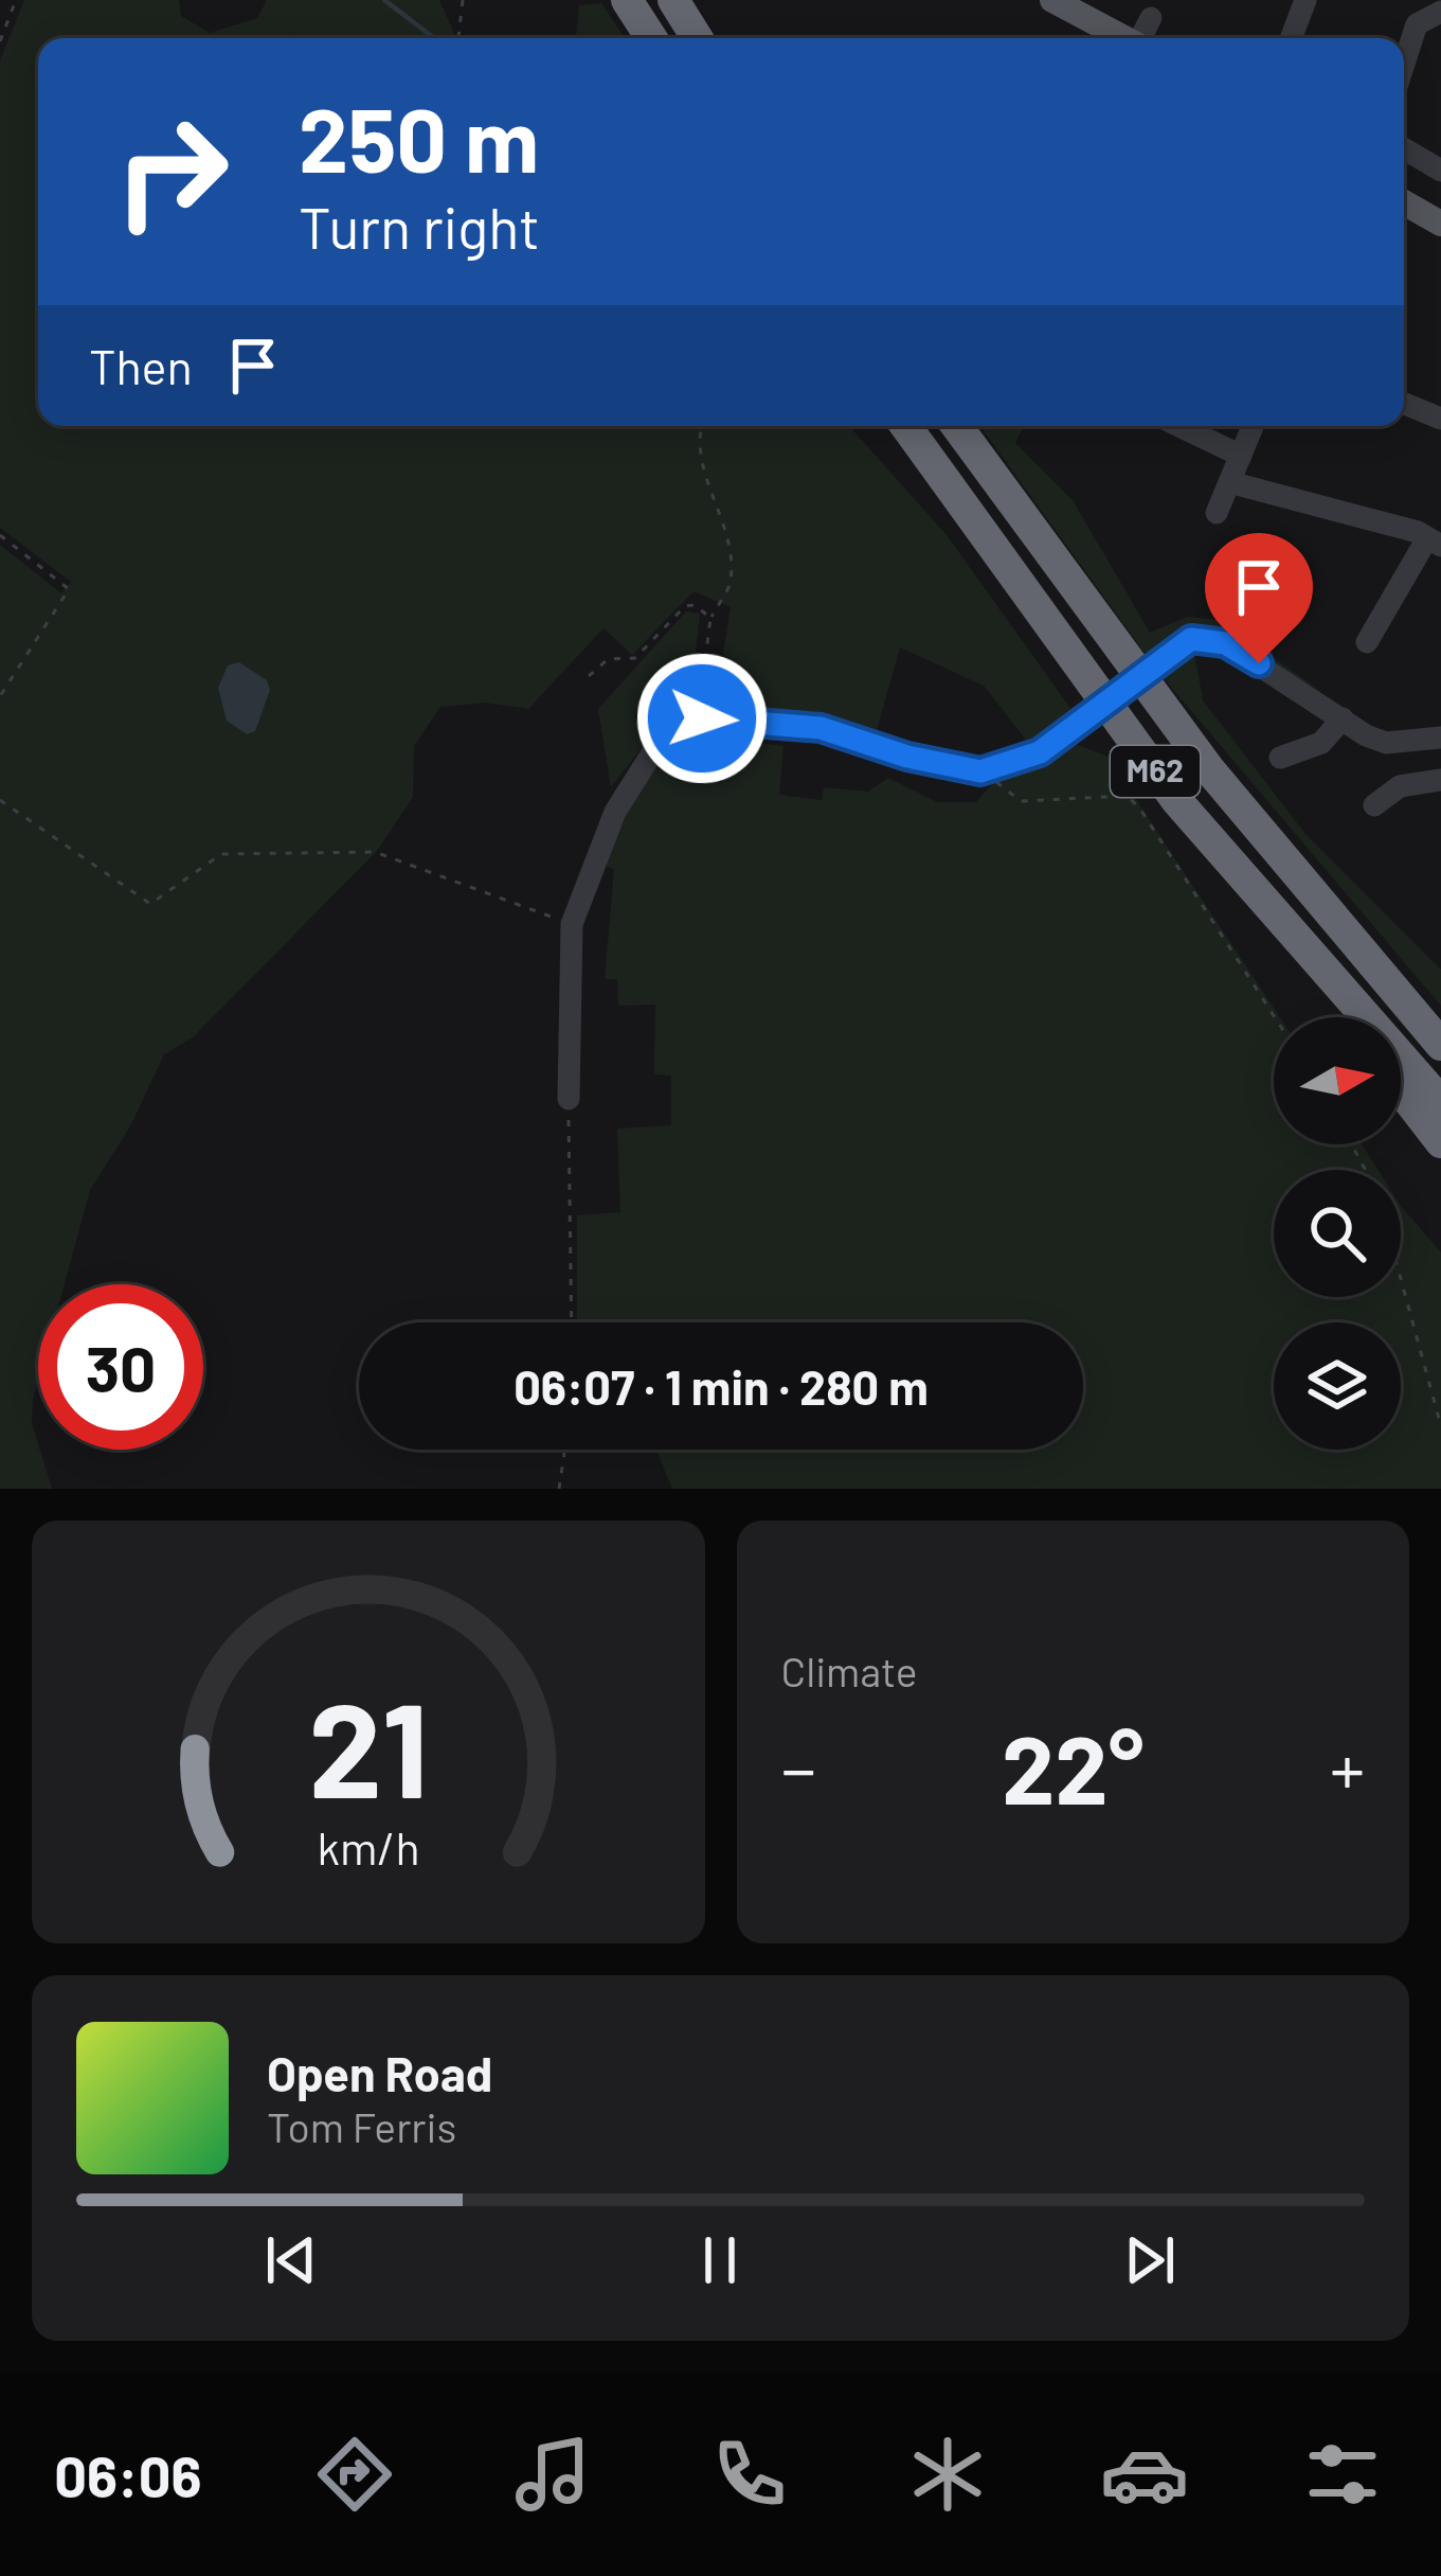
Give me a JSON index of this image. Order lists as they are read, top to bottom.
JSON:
{
  "streets": {
    "highway": ["M62"]
  },
  "north": "right",
  "page": {
    "turn": ["250 m", "Turn right"],
    "then": "Then",
    "limit": "30",
    "trip": "06:07 · 1 min · 280 m",
    "tile": "Climate",
    "heat": ["−", "22°", "+"],
    "song": ["Open Road", "Tom Ferris"],
    "tabs": "06:06",
    "gauge": ["21", "km/h"]
  }
}
